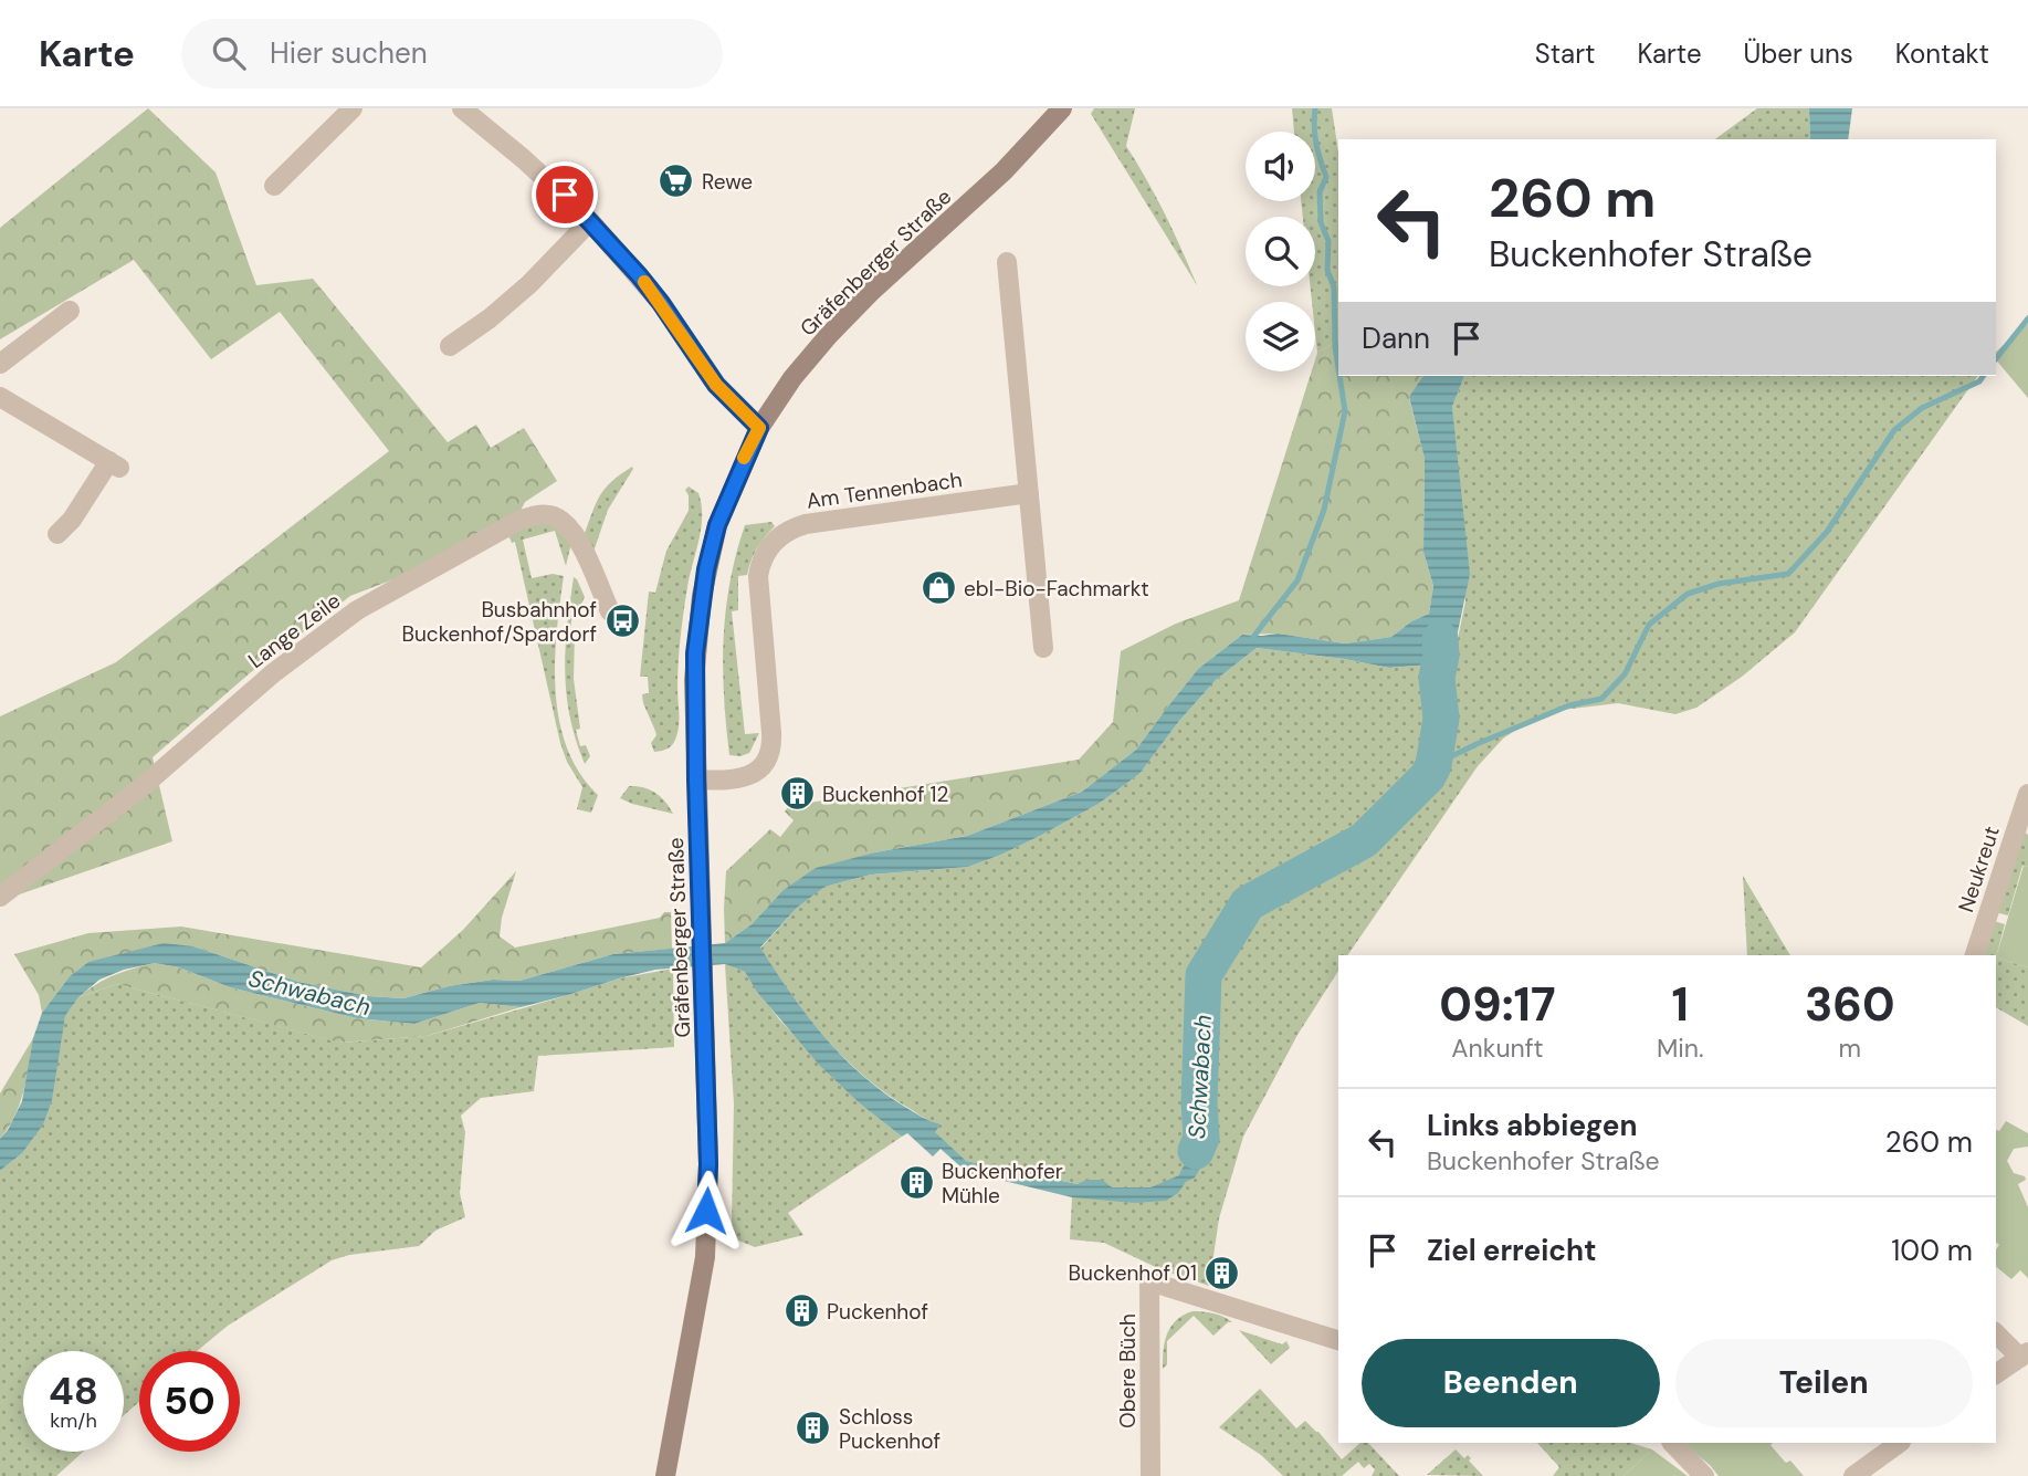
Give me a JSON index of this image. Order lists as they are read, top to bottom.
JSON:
{
  "streets": {
    "main road": ["Gräfenberger Straße"],
    "street": [
      "Am Tennenbach",
      "Lange Zeile",
      "Neukreut",
      "Obere Büch"
    ]
  },
  "crossings": [
    ["Gräfenberger Straße", "Am Tennenbach"]
  ],
  "water": ["Schwabach"],
  "places": {
    "supermarket": ["Rewe"],
    "shop": ["ebl-Bio-Fachmarkt"],
    "bus stop": ["Busbahnhof Buckenhof/Spardorf"],
    "building": [
      "Buckenhof 12",
      "Buckenhofer Mühle",
      "Buckenhof 01",
      "Puckenhof",
      "Schloss Puckenhof"
    ]
  },
  "page": {
    "header": "Karte",
    "search": "Hier suchen",
    "nav": [
      "Start",
      "Karte",
      "Über uns",
      "Kontakt"
    ],
    "turn": ["260 m", "Buckenhofer Straße"],
    "then": "Dann",
    "eta": [
      "09:17",
      "Ankunft",
      "1",
      "Min.",
      "360",
      "m"
    ],
    "list": [
      {
        "name": "Links abbiegen",
        "note": "Buckenhofer Straße",
        "value": "260 m"
      },
      {
        "name": "Ziel erreicht",
        "value": "100 m"
      }
    ],
    "buttons": ["Beenden", "Teilen"],
    "speed": "48 km/h",
    "limit": "50"
  }
}
